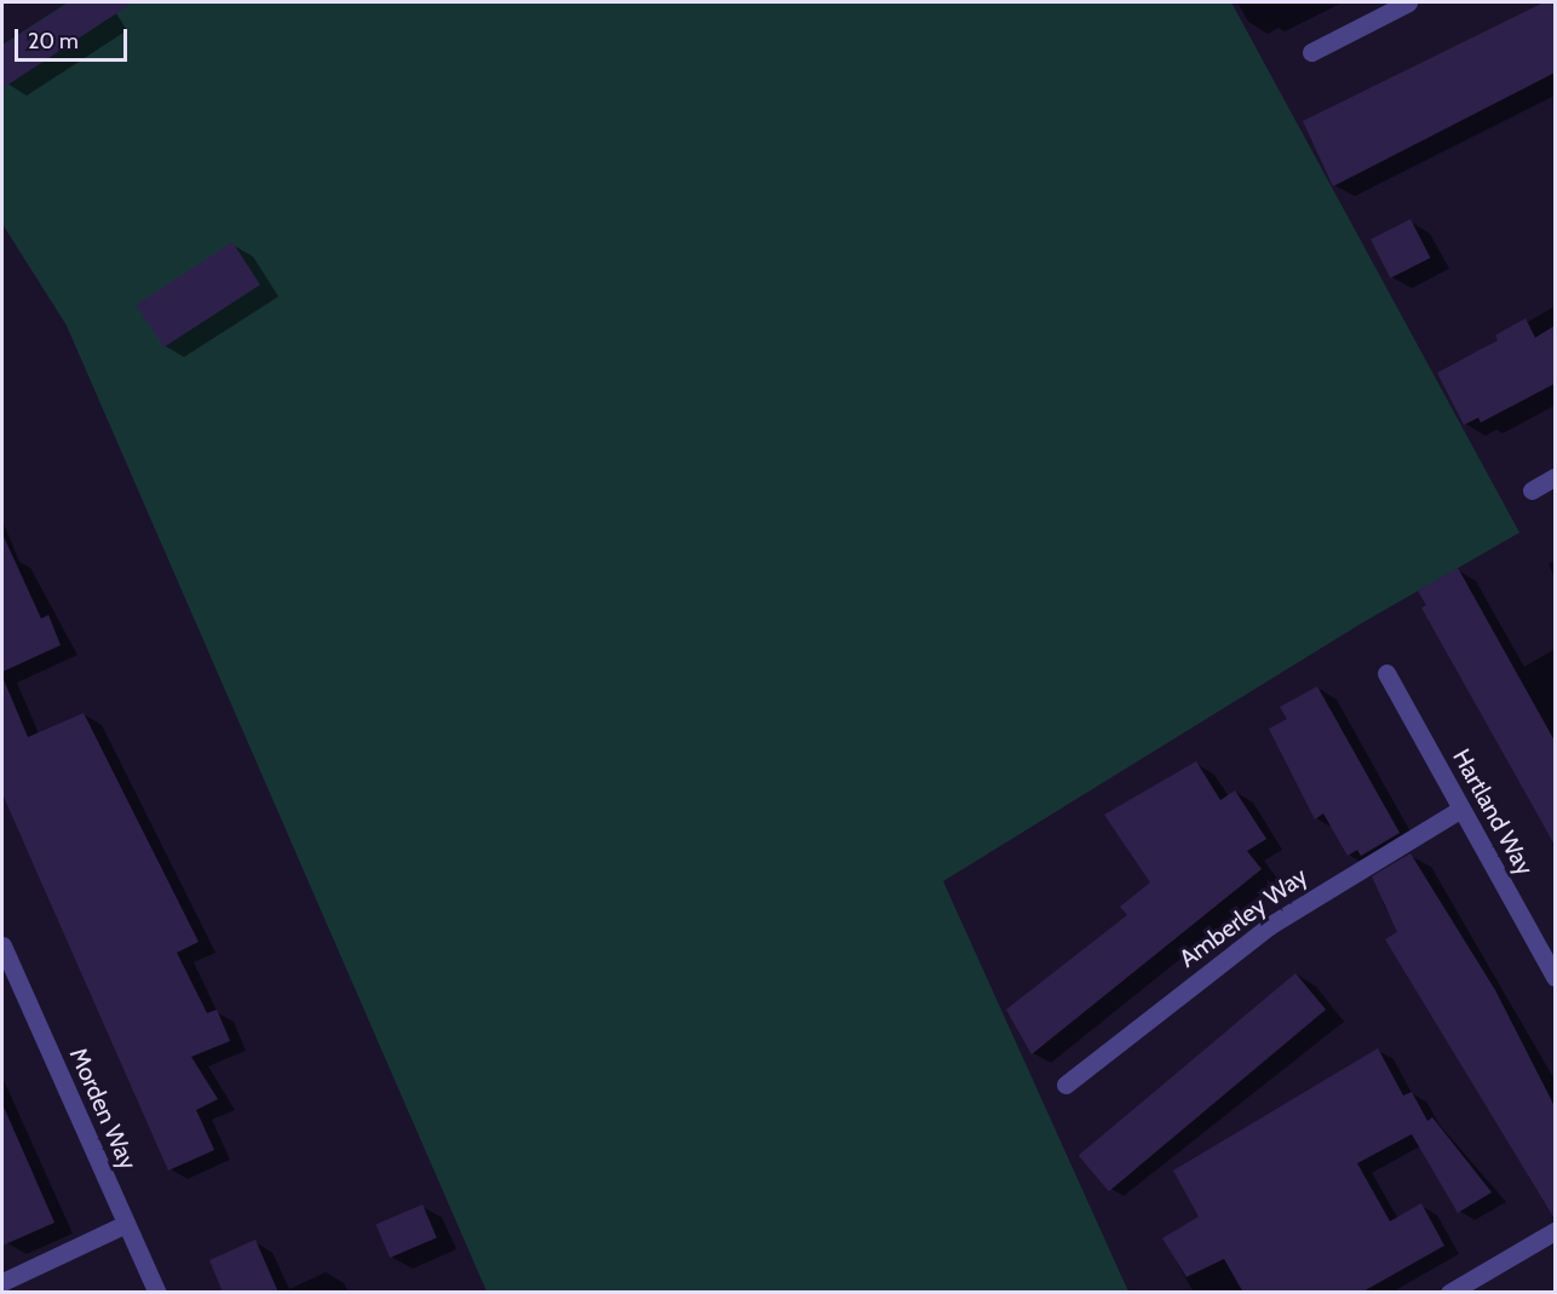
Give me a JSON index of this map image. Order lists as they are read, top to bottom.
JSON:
{
  "streets": {
    "street": ["Hartland Way", "Amberley Way", "Morden Way"]
  },
  "crossings": [
    ["Hartland Way", "Amberley Way"]
  ],
  "scale_bar": "20 m"
}
